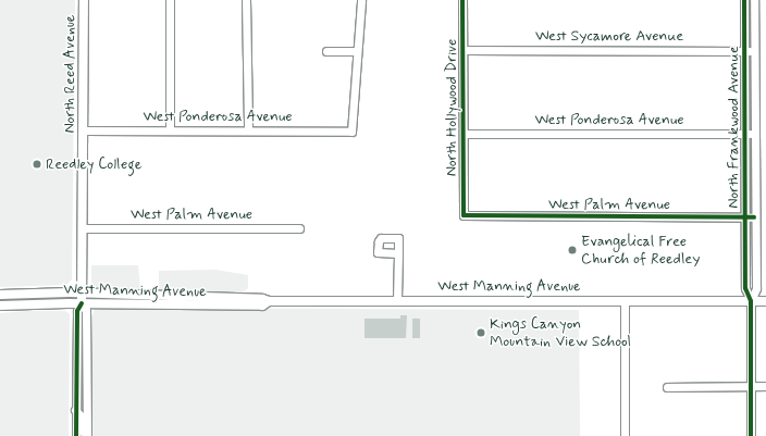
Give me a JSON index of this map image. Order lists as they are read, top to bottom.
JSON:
{
  "streets": {
    "main road": ["North Reed Avenue", "West Manning Avenue"],
    "street": [
      "West Sycamore Avenue",
      "North Hollywood Drive",
      "West Ponderosa Avenue",
      "North Frankwood Avenue",
      "West Palm Avenue"
    ]
  },
  "crossings": [
    ["West Sycamore Avenue", "North Hollywood Drive"],
    ["West Sycamore Avenue", "North Frankwood Avenue"],
    ["North Reed Avenue", "West Ponderosa Avenue"],
    ["North Reed Avenue", "West Palm Avenue"],
    ["North Reed Avenue", "West Manning Avenue"],
    ["North Hollywood Drive", "West Ponderosa Avenue"],
    ["North Hollywood Drive", "West Palm Avenue"],
    ["West Ponderosa Avenue", "North Frankwood Avenue"],
    ["North Frankwood Avenue", "West Palm Avenue"],
    ["North Frankwood Avenue", "West Manning Avenue"]
  ],
  "places": ["Reedley College", "Evangelical Free Church of Reedley", "Kings Canyon Mountain View School"]
}
